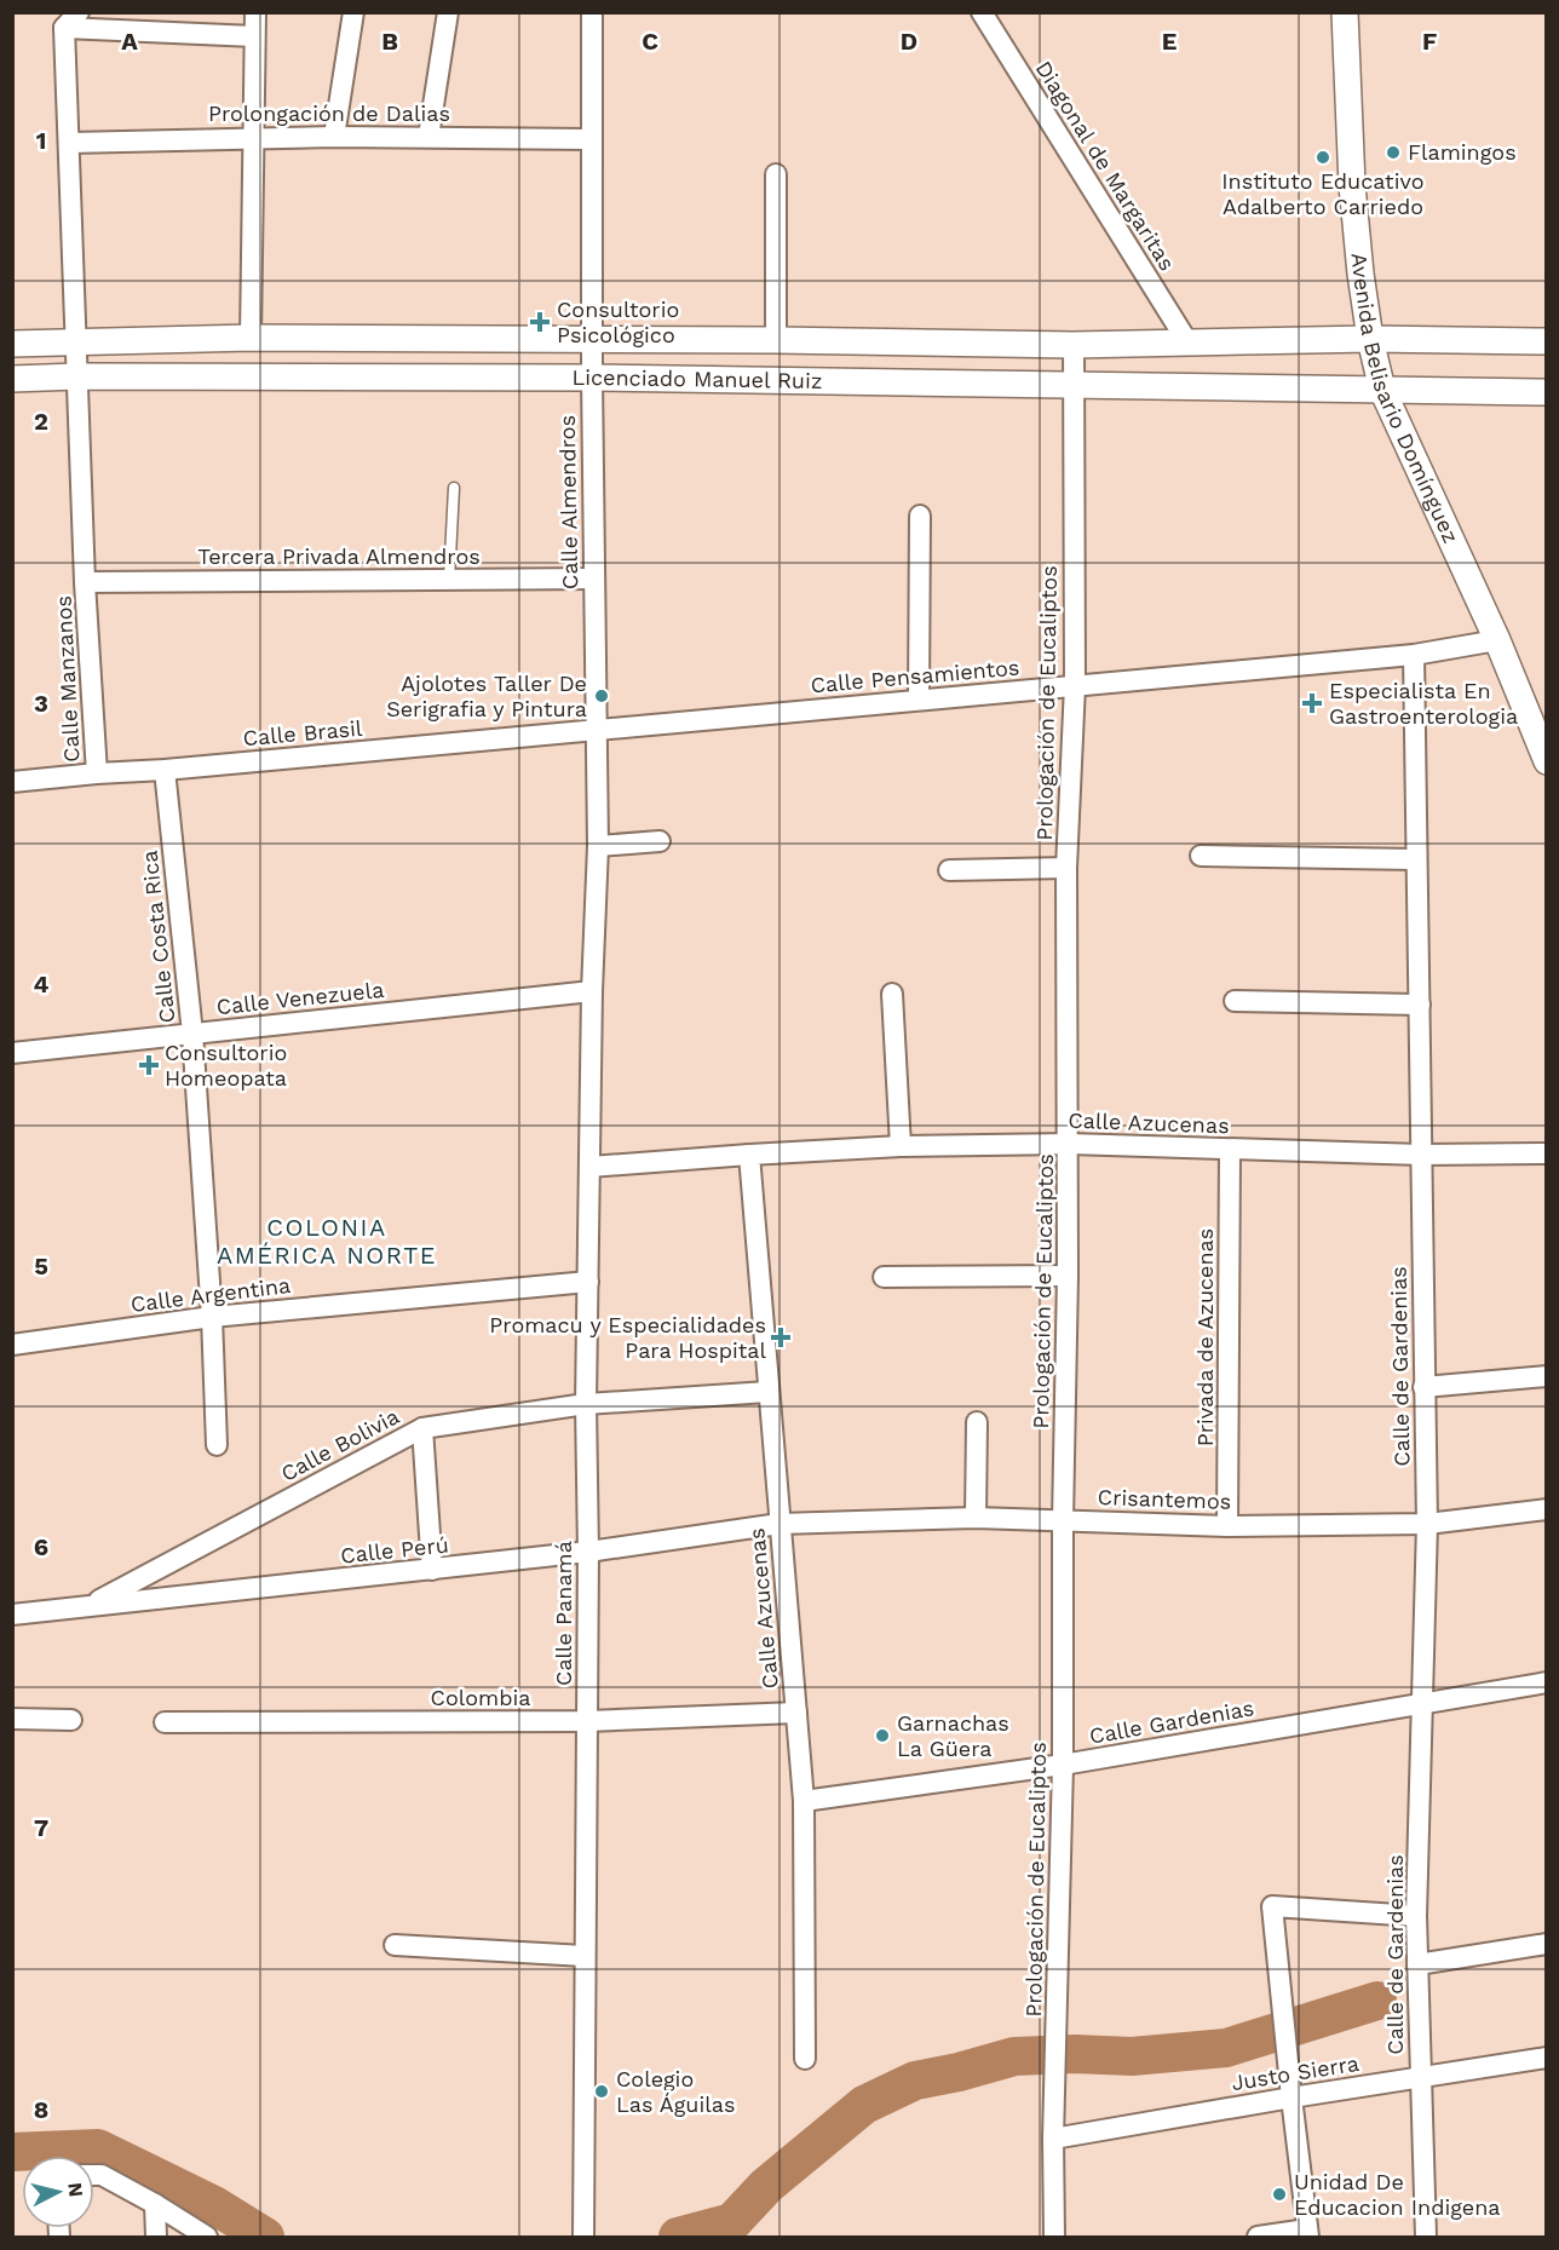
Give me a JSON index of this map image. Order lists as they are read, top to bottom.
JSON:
{
  "streets": {
    "street": [
      "Prolongación de Dalias",
      "Diagonal de Margaritas",
      "Licenciado Manuel Ruiz",
      "Avenida Belisario Domínguez",
      "Calle Almendros",
      "Tercera Privada Almendros",
      "Calle Pensamientos",
      "Calle Manzanos",
      "Prologación de Eucaliptos",
      "Calle Brasil",
      "Calle Costa Rica",
      "Calle Venezuela",
      "Calle Azucenas",
      "Calle Argentina",
      "Privada de Azucenas",
      "Calle de Gardenias",
      "Calle Bolivia",
      "Crisantemos",
      "Calle Perú",
      "Calle Panamá",
      "Colombia",
      "Calle Gardenias",
      "Justo Sierra"
    ]
  },
  "crossings": [
    ["Prolongación de Dalias", "Calle Almendros"],
    ["Diagonal de Margaritas", "Licenciado Manuel Ruiz"],
    ["Licenciado Manuel Ruiz", "Avenida Belisario Domínguez"],
    ["Licenciado Manuel Ruiz", "Calle Almendros"],
    ["Licenciado Manuel Ruiz", "Calle Manzanos"],
    ["Licenciado Manuel Ruiz", "Prologación de Eucaliptos"],
    ["Avenida Belisario Domínguez", "Calle Pensamientos"],
    ["Calle Almendros", "Tercera Privada Almendros"],
    ["Calle Almendros", "Calle Pensamientos"],
    ["Calle Almendros", "Calle Brasil"],
    ["Calle Almendros", "Calle Venezuela"],
    ["Calle Almendros", "Calle Panamá"],
    ["Tercera Privada Almendros", "Calle Manzanos"],
    ["Calle Pensamientos", "Prologación de Eucaliptos"],
    ["Calle Pensamientos", "Calle Brasil"],
    ["Calle Pensamientos", "Calle de Gardenias"],
    ["Calle Manzanos", "Calle Brasil"],
    ["Prologación de Eucaliptos", "Calle Azucenas"],
    ["Prologación de Eucaliptos", "Crisantemos"],
    ["Prologación de Eucaliptos", "Calle Gardenias"],
    ["Prologación de Eucaliptos", "Justo Sierra"],
    ["Calle Brasil", "Calle Costa Rica"],
    ["Calle Costa Rica", "Calle Venezuela"],
    ["Calle Costa Rica", "Calle Argentina"],
    ["Calle Venezuela", "Calle Panamá"],
    ["Calle Azucenas", "Privada de Azucenas"],
    ["Calle Azucenas", "Calle de Gardenias"],
    ["Calle Azucenas", "Calle Bolivia"],
    ["Calle Azucenas", "Crisantemos"],
    ["Calle Azucenas", "Calle Perú"],
    ["Calle Azucenas", "Calle Panamá"],
    ["Calle Azucenas", "Colombia"],
    ["Calle Azucenas", "Calle Gardenias"],
    ["Calle Argentina", "Calle Panamá"],
    ["Privada de Azucenas", "Crisantemos"],
    ["Calle de Gardenias", "Crisantemos"],
    ["Calle de Gardenias", "Calle Gardenias"],
    ["Calle de Gardenias", "Justo Sierra"],
    ["Calle Bolivia", "Calle Perú"],
    ["Calle Bolivia", "Calle Panamá"],
    ["Crisantemos", "Calle Perú"],
    ["Calle Perú", "Calle Panamá"],
    ["Calle Panamá", "Colombia"]
  ],
  "districts": ["COLONIA AMÉRICA NORTE"],
  "places": {
    "other": [
      "Flamingos",
      "Instituto Educativo Adalberto Carriedo",
      "Ajolotes Taller De Serigrafia y Pintura",
      "Garnachas La Güera",
      "Colegio Las Águilas",
      "Unidad De Educacion Indigena"
    ],
    "health": [
      "Consultorio Psicológico",
      "Especialista En Gastroenterologia",
      "Consultorio Homeopata",
      "Promacu y Especialidades Para Hospital"
    ]
  },
  "north": "right",
  "grid": {
    "columns": [
      "A",
      "B",
      "C",
      "D",
      "E",
      "F"
    ],
    "rows": [
      "1",
      "2",
      "3",
      "4",
      "5",
      "6",
      "7",
      "8"
    ]
  }
}
